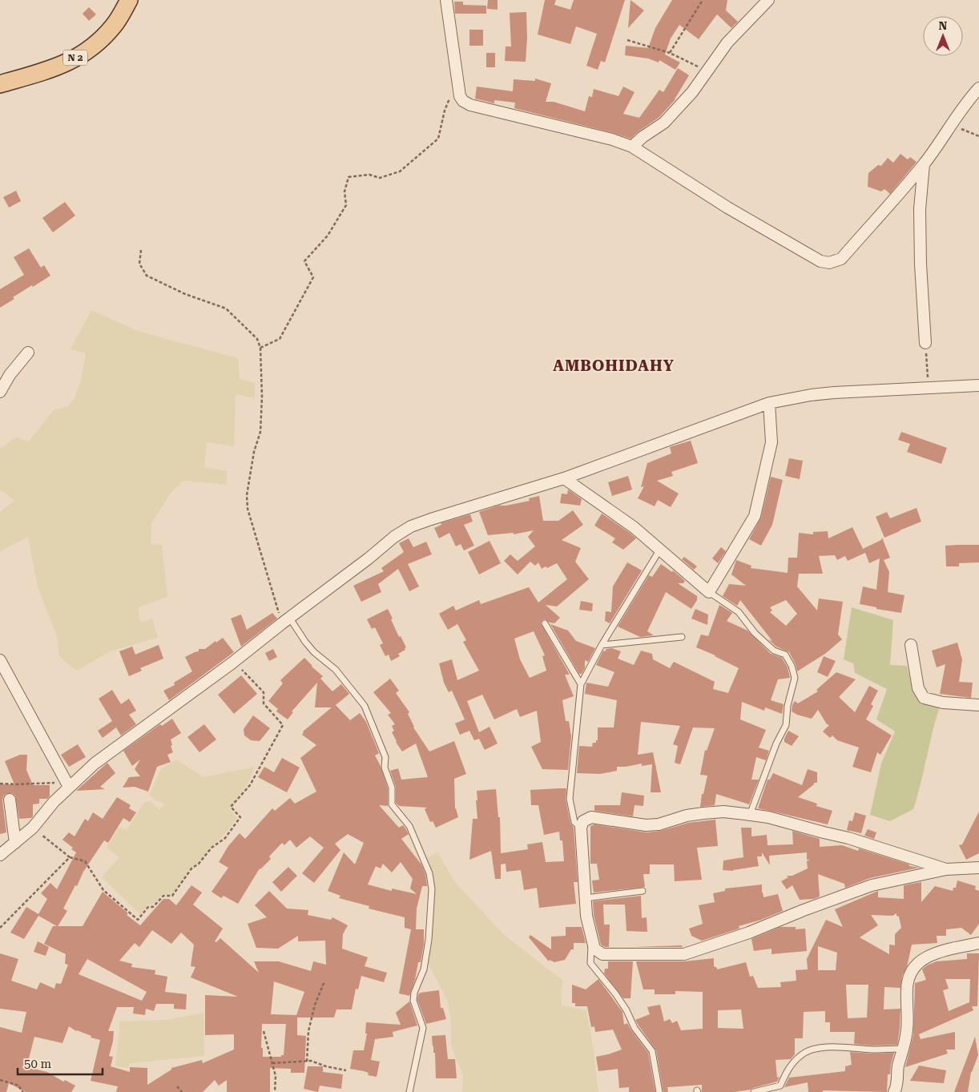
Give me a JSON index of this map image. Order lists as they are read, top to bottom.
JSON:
{
  "streets": {
    "main road": ["N 2"]
  },
  "districts": ["AMBOHIDAHY"],
  "scale_bar": "50 m",
  "north": "top"
}
